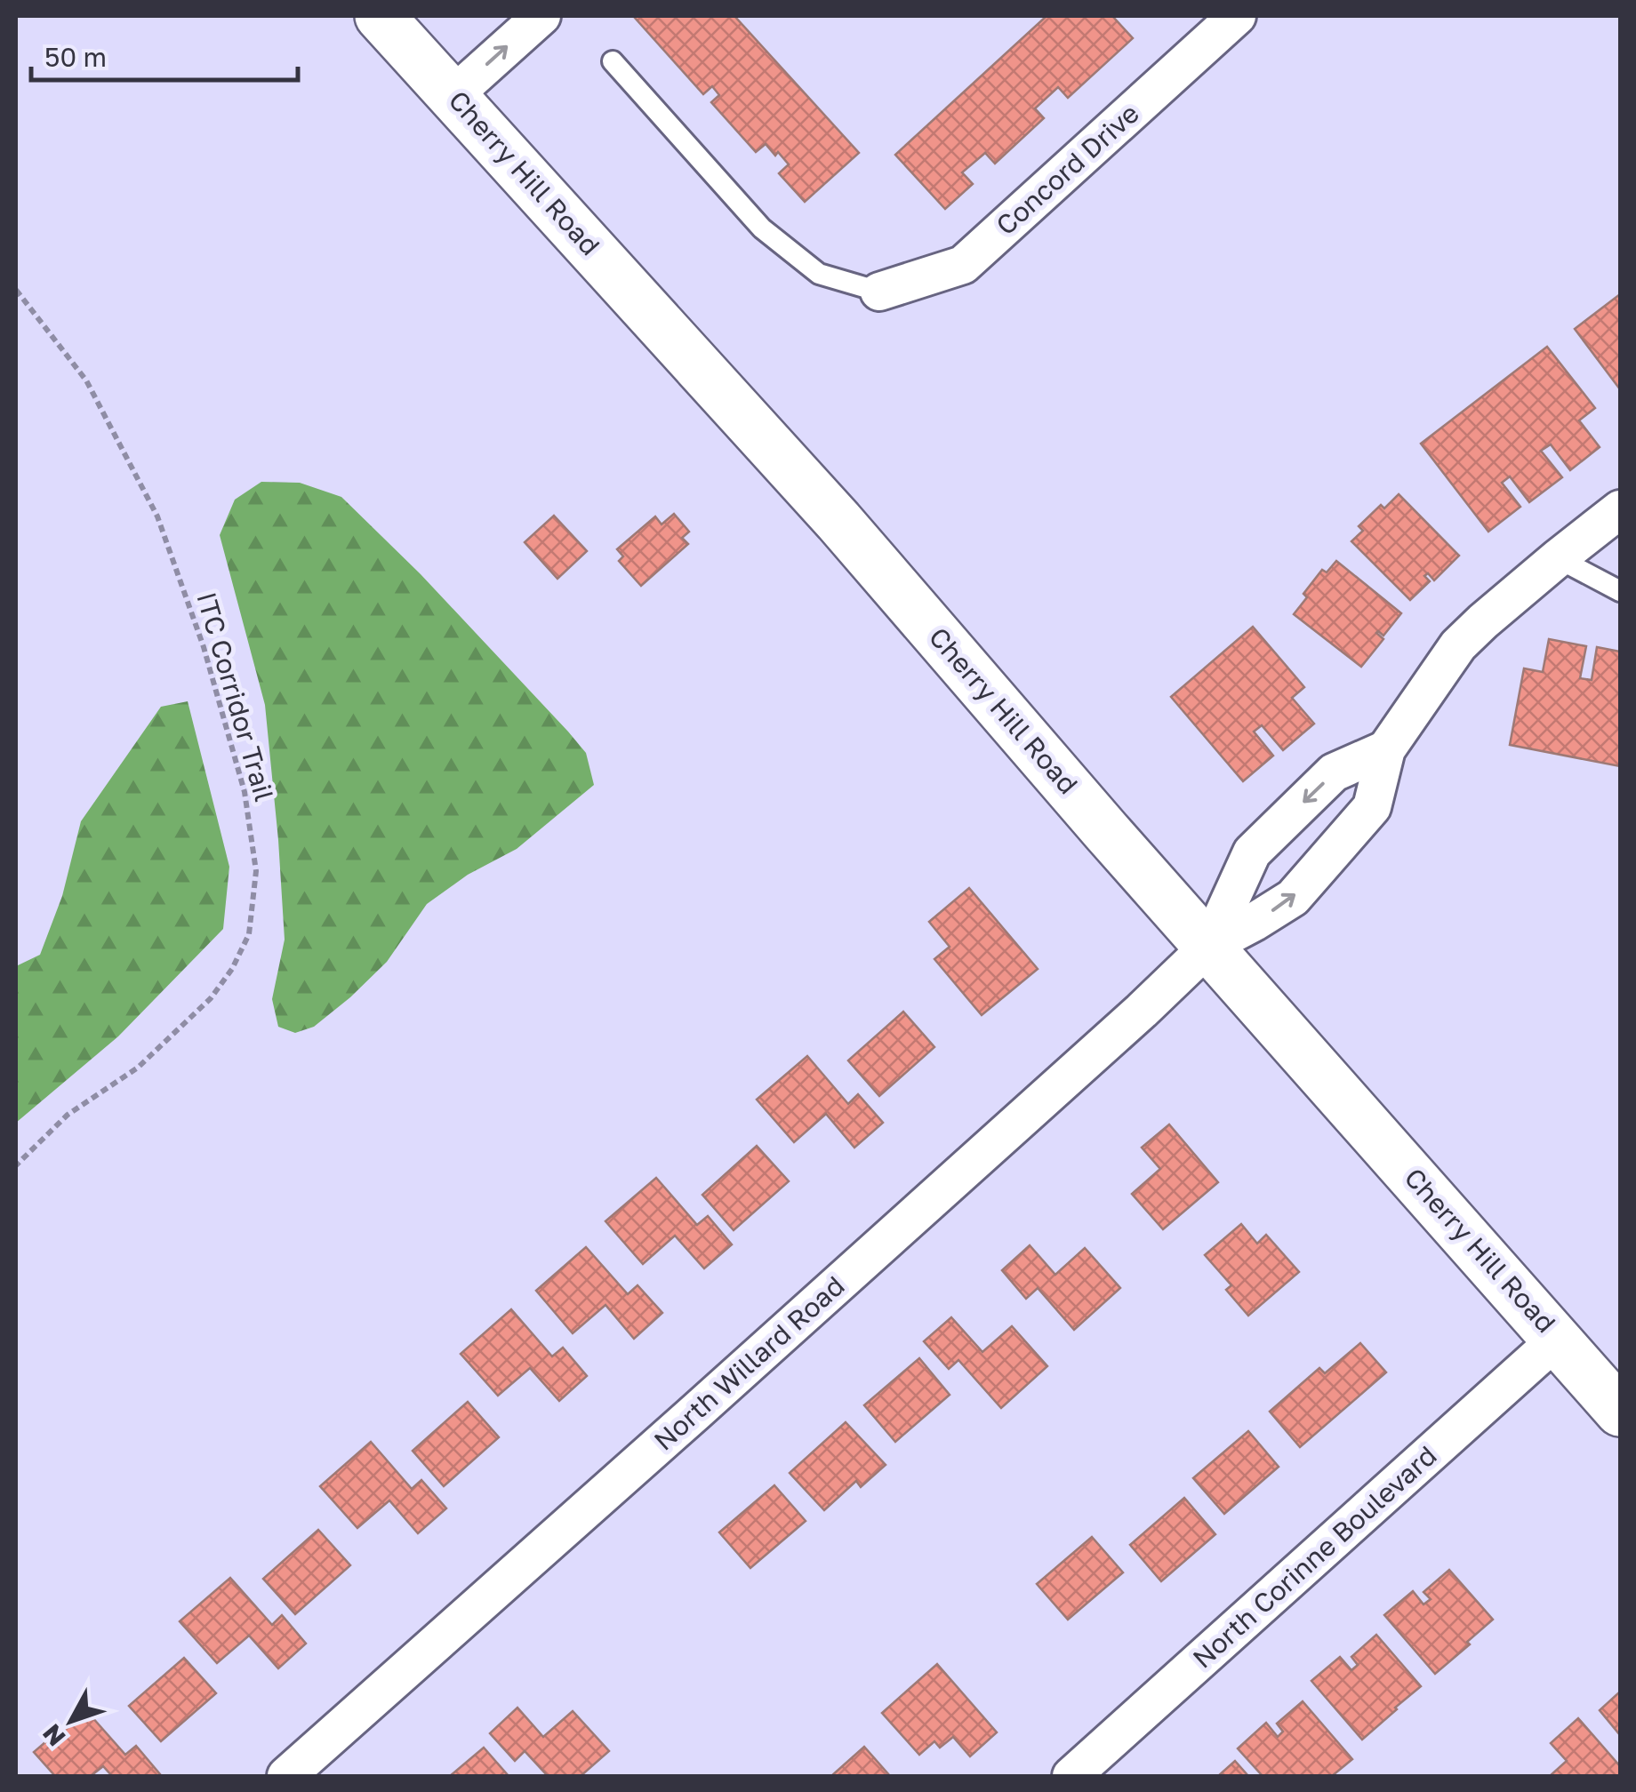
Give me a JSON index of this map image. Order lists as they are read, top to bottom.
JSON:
{
  "streets": {
    "main road": ["Cherry Hill Road"],
    "street": ["Concord Drive", "North Willard Road", "North Corinne Boulevard"],
    "path": ["ITC Corridor Trail"]
  },
  "crossings": [
    ["Cherry Hill Road", "North Willard Road"],
    ["Cherry Hill Road", "North Corinne Boulevard"]
  ],
  "scale_bar": "50 m",
  "north": "bottom left"
}
